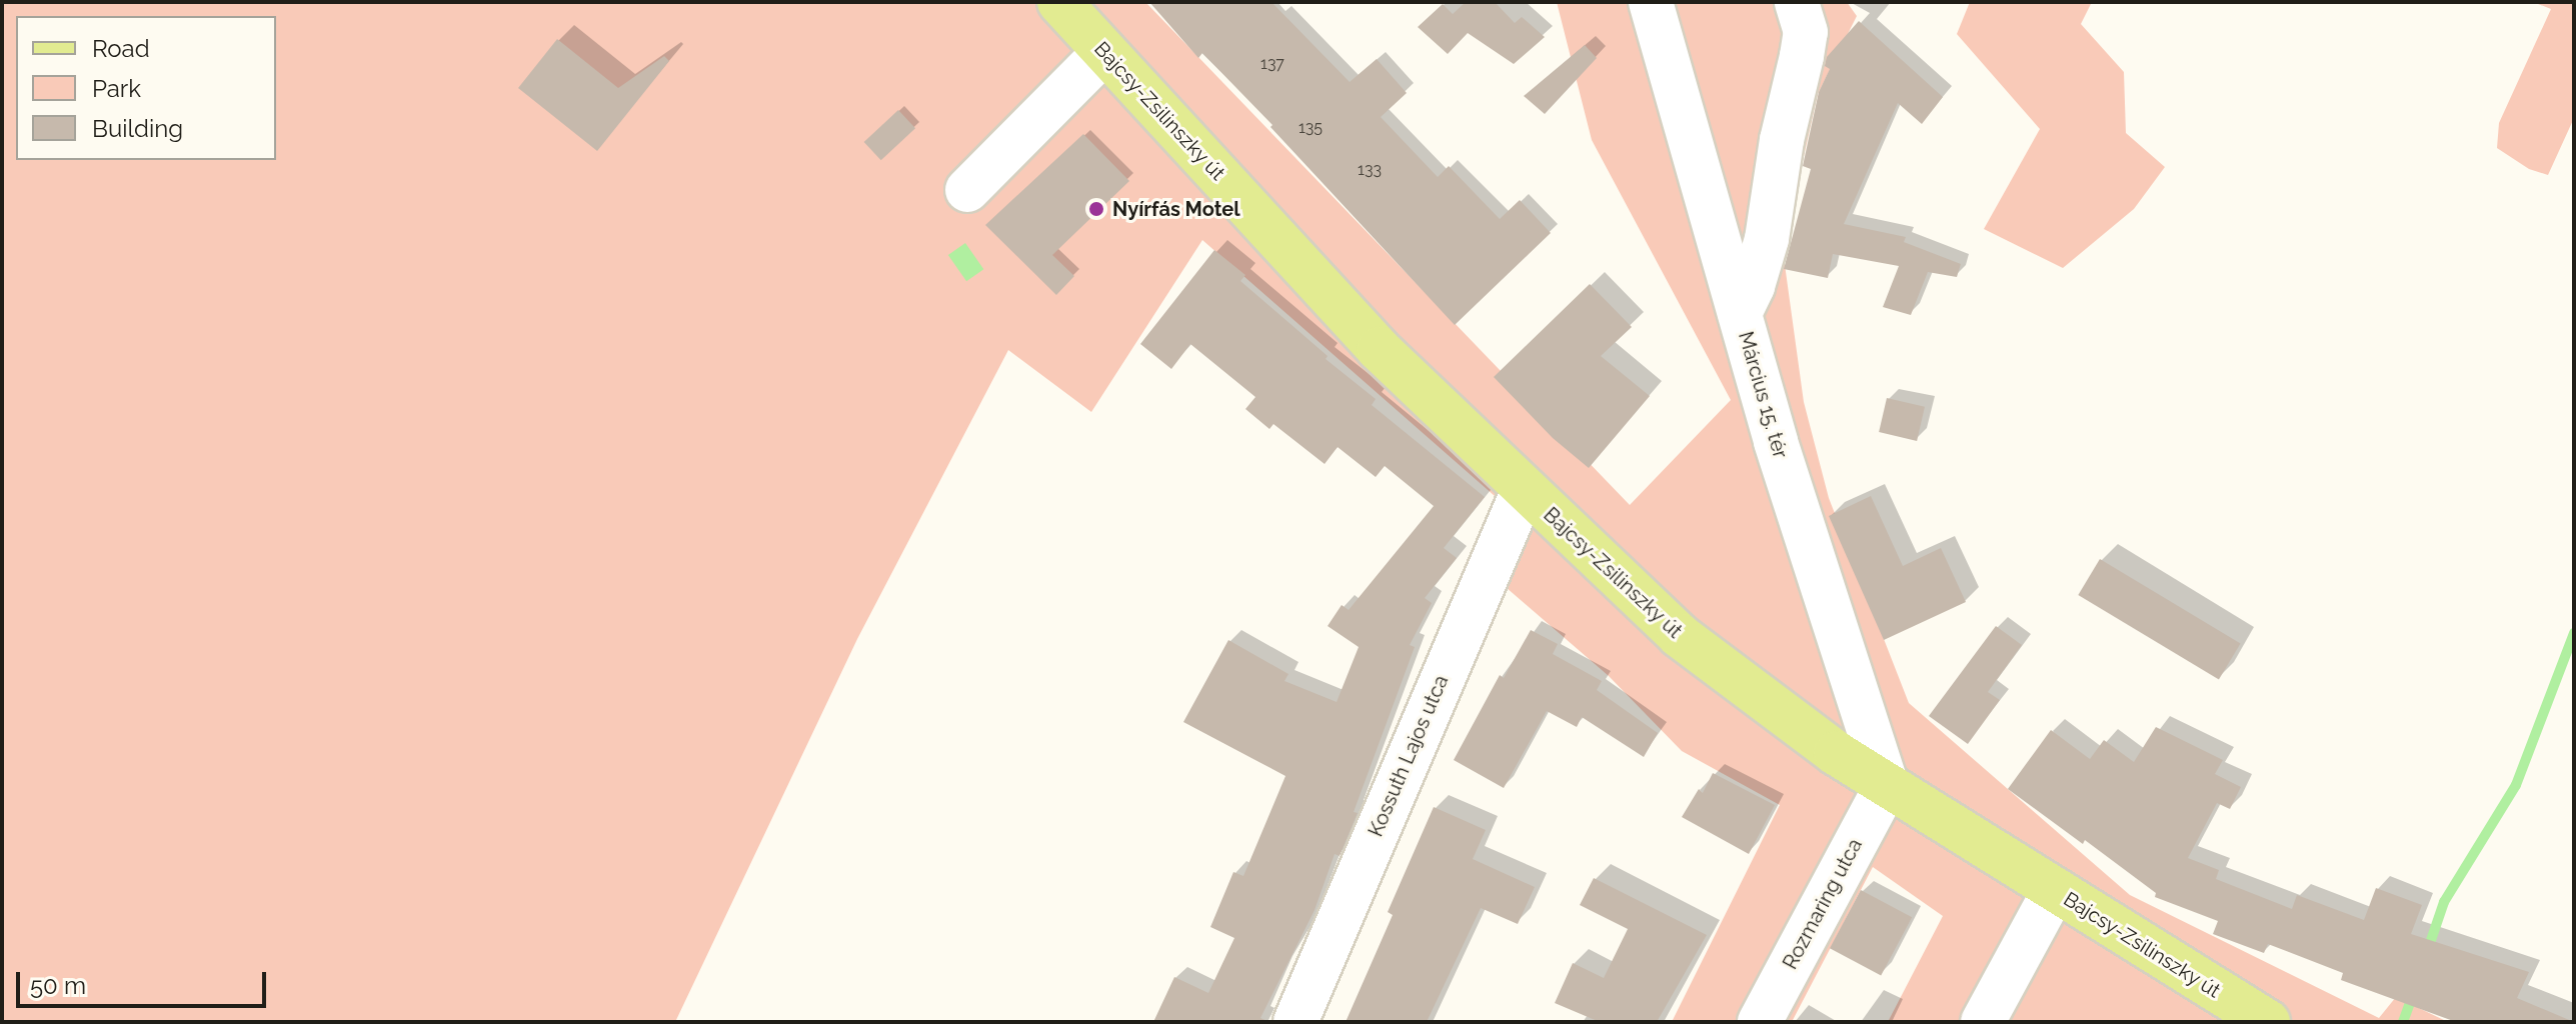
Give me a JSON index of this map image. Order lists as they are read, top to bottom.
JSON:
{
  "streets": {
    "main road": ["Bajcsy-Zsilinszky út"],
    "street": ["Március 15. tér", "Kossuth Lajos utca", "Rozmaring utca"]
  },
  "crossings": [
    ["Bajcsy-Zsilinszky út", "Március 15. tér"],
    ["Bajcsy-Zsilinszky út", "Kossuth Lajos utca"],
    ["Bajcsy-Zsilinszky út", "Rozmaring utca"],
    ["Március 15. tér", "Rozmaring utca"]
  ],
  "places": ["Nyírfás Motel"],
  "house_numbers": ["137", "135", "133"],
  "legend": ["Road", "Park", "Building"],
  "scale_bar": "50 m"
}
